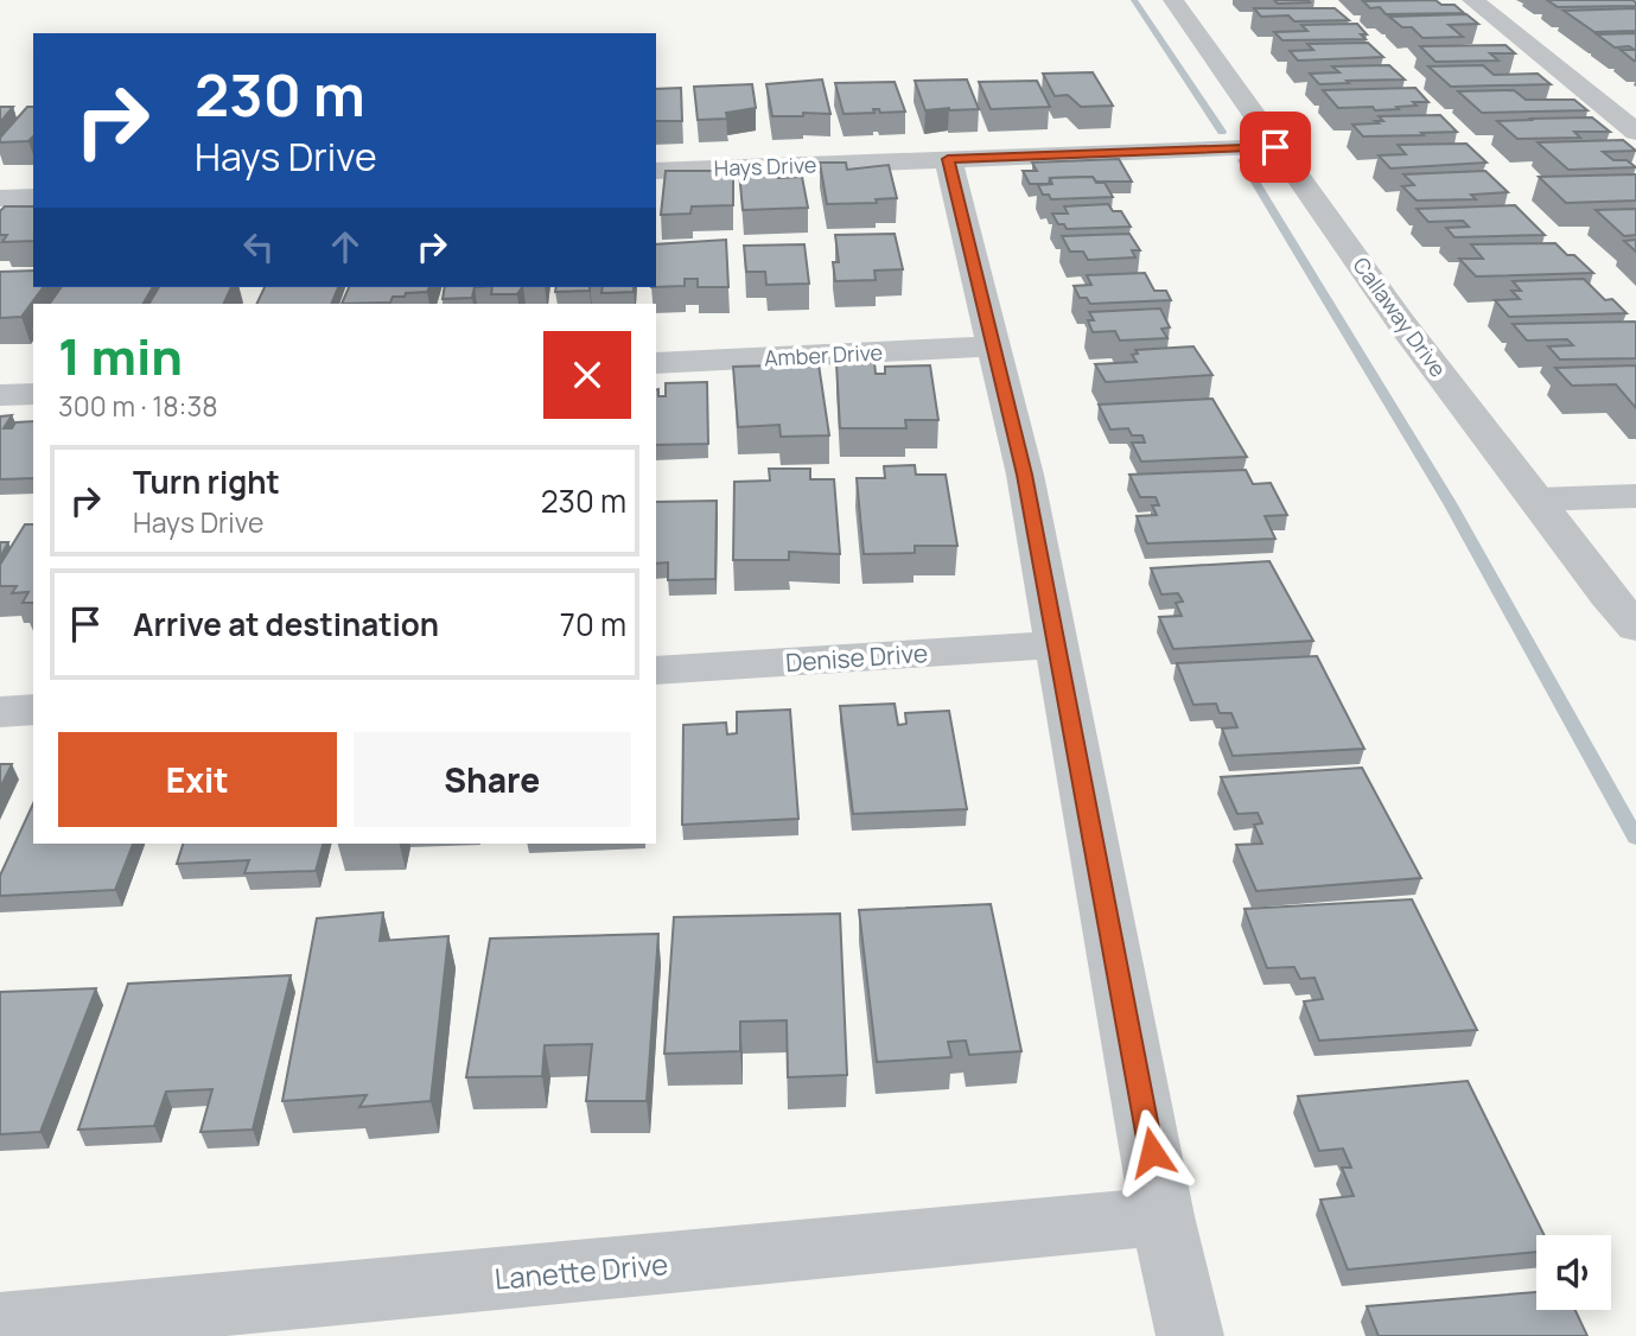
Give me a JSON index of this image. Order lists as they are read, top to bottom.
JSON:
{
  "streets": {
    "street": [
      "Hays Drive",
      "Callaway Drive",
      "Amber Drive",
      "Denise Drive",
      "Lanette Drive"
    ]
  },
  "crossings": [
    ["Hays Drive", "Callaway Drive"]
  ],
  "page": {
    "turn": ["230 m", "Hays Drive"],
    "heading": ["1 min", "300 m · 18:38"],
    "list": [
      {
        "name": "Turn right",
        "note": "Hays Drive",
        "value": "230 m"
      },
      {
        "name": "Arrive at destination",
        "value": "70 m"
      }
    ],
    "buttons": ["Exit", "Share"]
  }
}
